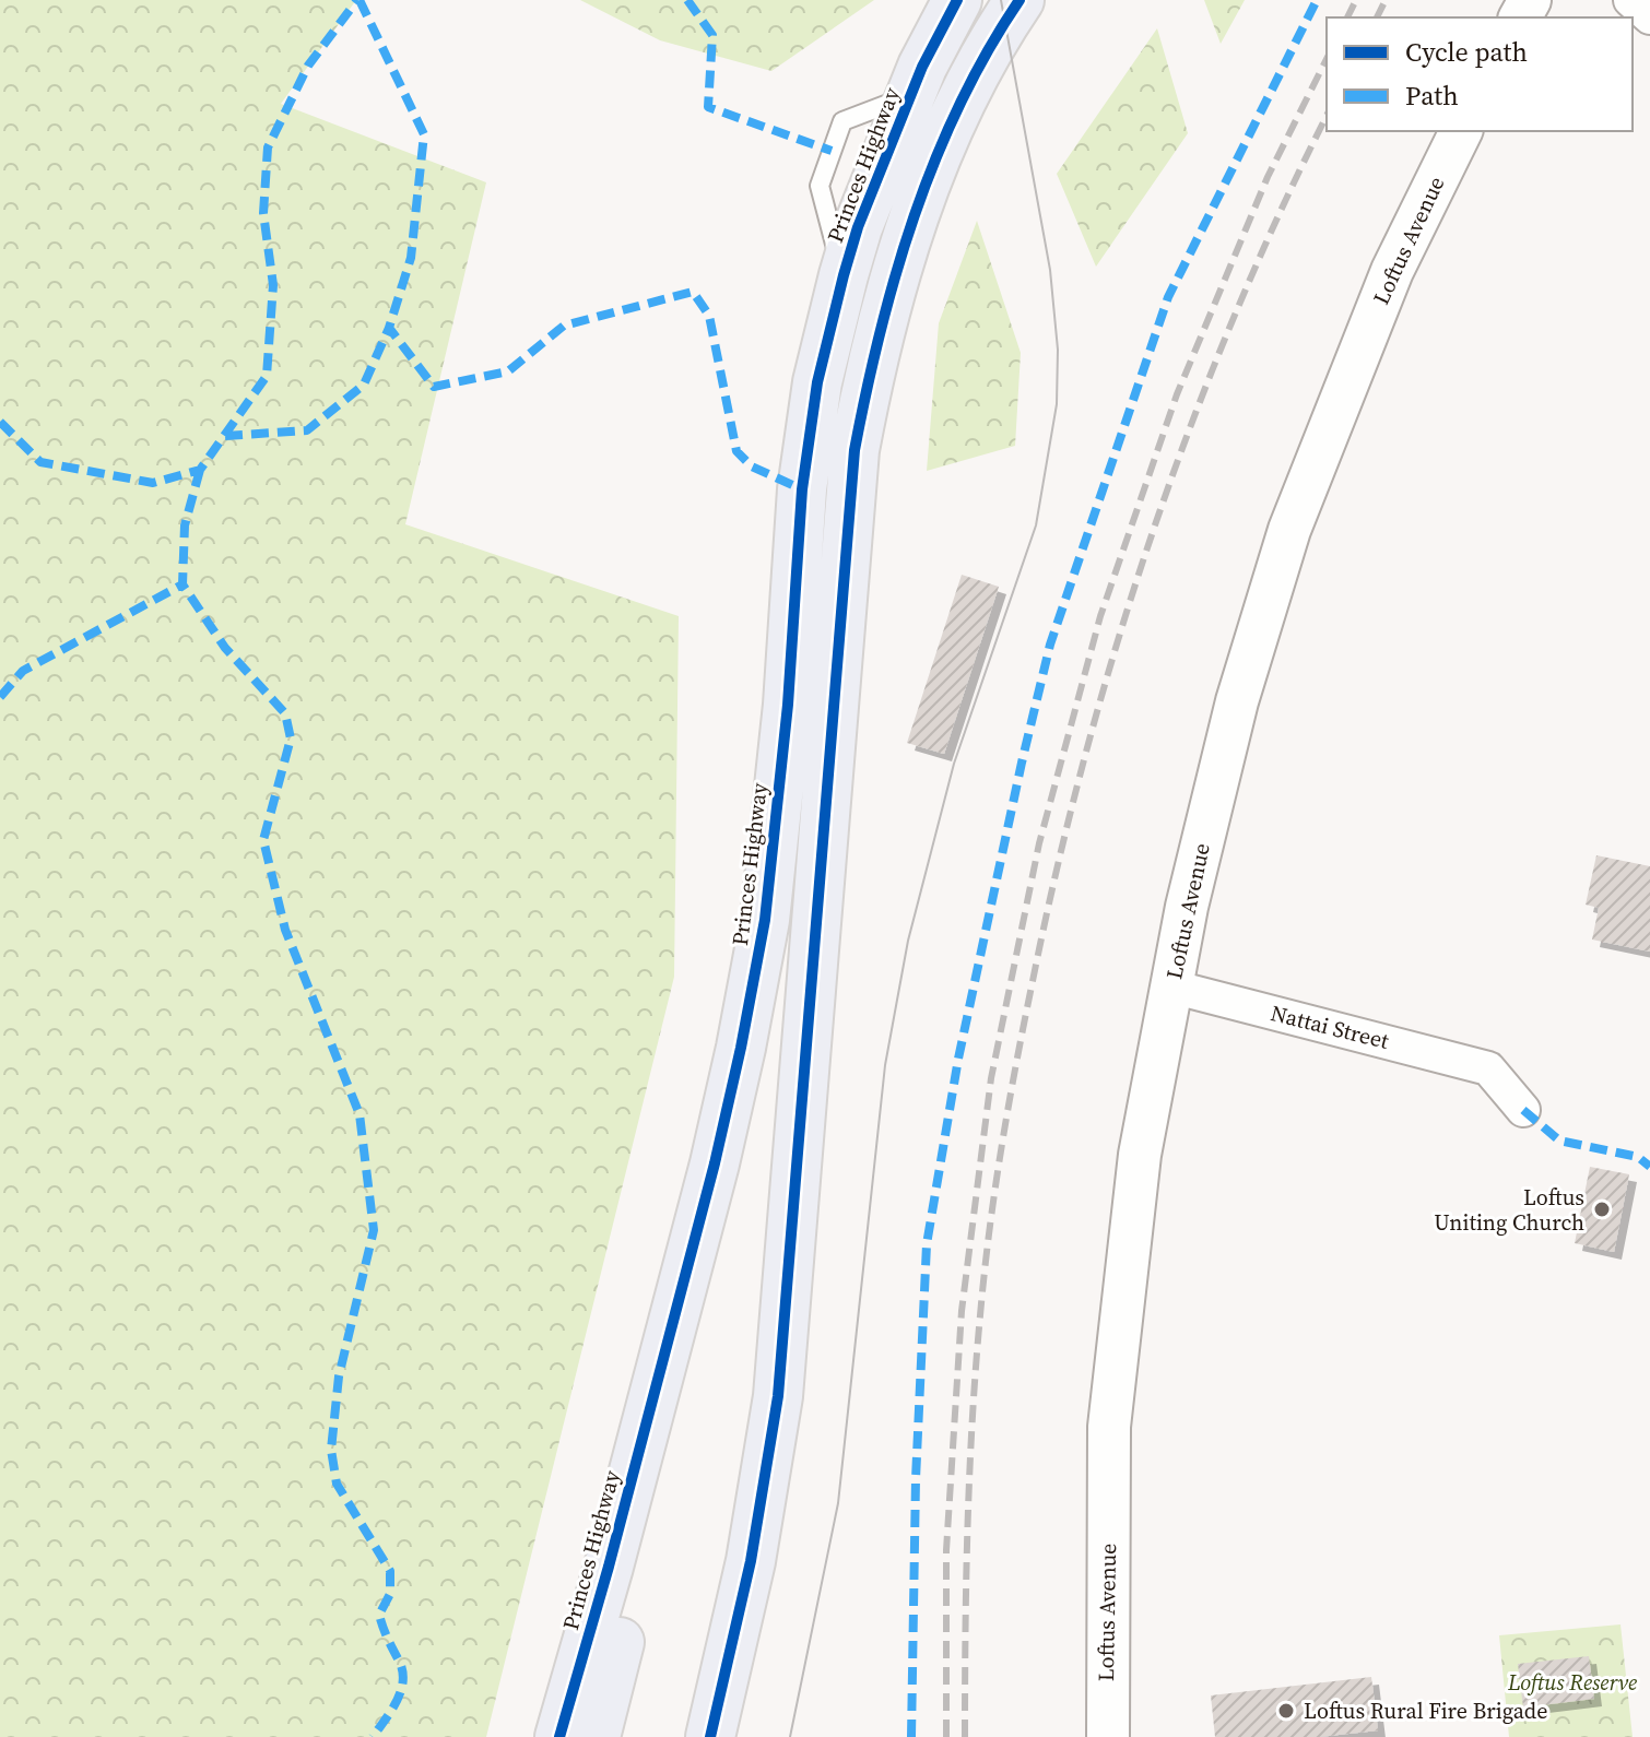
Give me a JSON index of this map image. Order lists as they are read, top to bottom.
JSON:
{
  "streets": {
    "highway": ["Princes Highway"],
    "street": ["Loftus Avenue", "Nattai Street"]
  },
  "crossings": [
    ["Loftus Avenue", "Nattai Street"]
  ],
  "parks": ["Loftus Reserve"],
  "places": ["Loftus Uniting Church", "Loftus Rural Fire Brigade"],
  "legend": ["Cycle path", "Path"]
}
